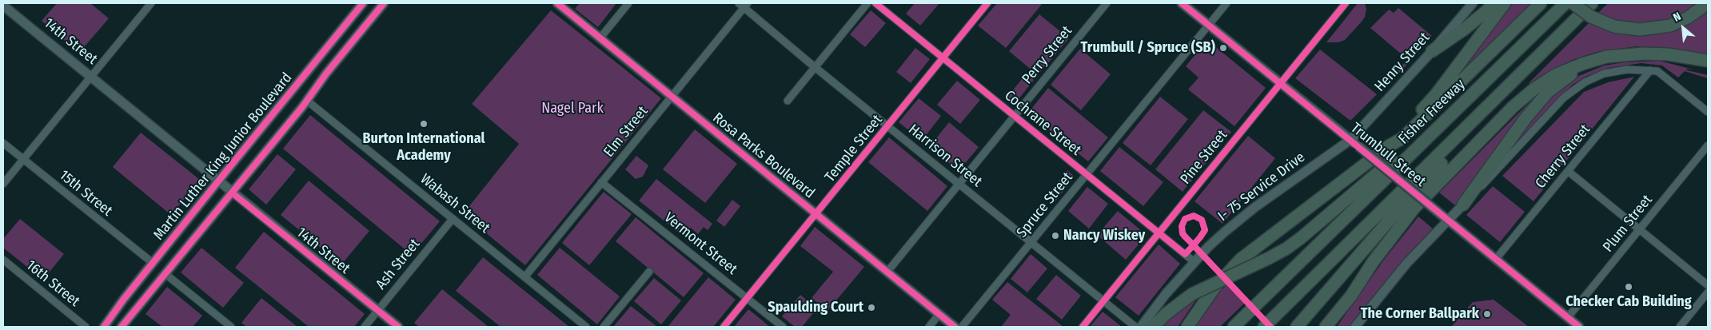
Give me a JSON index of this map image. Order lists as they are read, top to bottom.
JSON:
{
  "streets": {
    "highway": ["Fisher Freeway"],
    "street": [
      "14th Street",
      "Perry Street",
      "Henry Street",
      "Cochrane Street",
      "Elm Street",
      "Temple Street",
      "Trumbull Street",
      "Rosa Parks Boulevard",
      "Harrison Street",
      "Martin Luther King Junior Boulevard",
      "Cherry Street",
      "Pine Street",
      "I- 75 Service Drive",
      "15th Street",
      "Wabash Street",
      "Spruce Street",
      "Plum Street",
      "Vermont Street",
      "Ash Street",
      "16th Street"
    ]
  },
  "crossings": [
    ["14th Street", "Martin Luther King Junior Boulevard"],
    ["14th Street", "Ash Street"],
    ["Perry Street", "Cochrane Street"],
    ["Perry Street", "Rosa Parks Boulevard"],
    ["Perry Street", "Harrison Street"],
    ["Henry Street", "Trumbull Street"],
    ["Henry Street", "I- 75 Service Drive"],
    ["Cochrane Street", "Temple Street"],
    ["Cochrane Street", "Pine Street"],
    ["Cochrane Street", "I- 75 Service Drive"],
    ["Cochrane Street", "Spruce Street"],
    ["Elm Street", "Rosa Parks Boulevard"],
    ["Elm Street", "Harrison Street"],
    ["Elm Street", "Wabash Street"],
    ["Elm Street", "Vermont Street"],
    ["Temple Street", "Rosa Parks Boulevard"],
    ["Temple Street", "Harrison Street"],
    ["Temple Street", "Vermont Street"],
    ["Trumbull Street", "Cherry Street"],
    ["Trumbull Street", "Pine Street"],
    ["Trumbull Street", "I- 75 Service Drive"],
    ["Trumbull Street", "Spruce Street"],
    ["Trumbull Street", "Plum Street"],
    ["Harrison Street", "Pine Street"],
    ["Harrison Street", "Spruce Street"],
    ["Martin Luther King Junior Boulevard", "15th Street"],
    ["Martin Luther King Junior Boulevard", "Wabash Street"],
    ["Wabash Street", "Ash Street"]
  ],
  "parks": ["Nagel Park"],
  "places": [
    "Trumbull / Spruce (SB)",
    "Burton International Academy",
    "Nancy Wiskey",
    "Checker Cab Building",
    "Spaulding Court",
    "The Corner Ballpark"
  ],
  "north": "top left"
}
